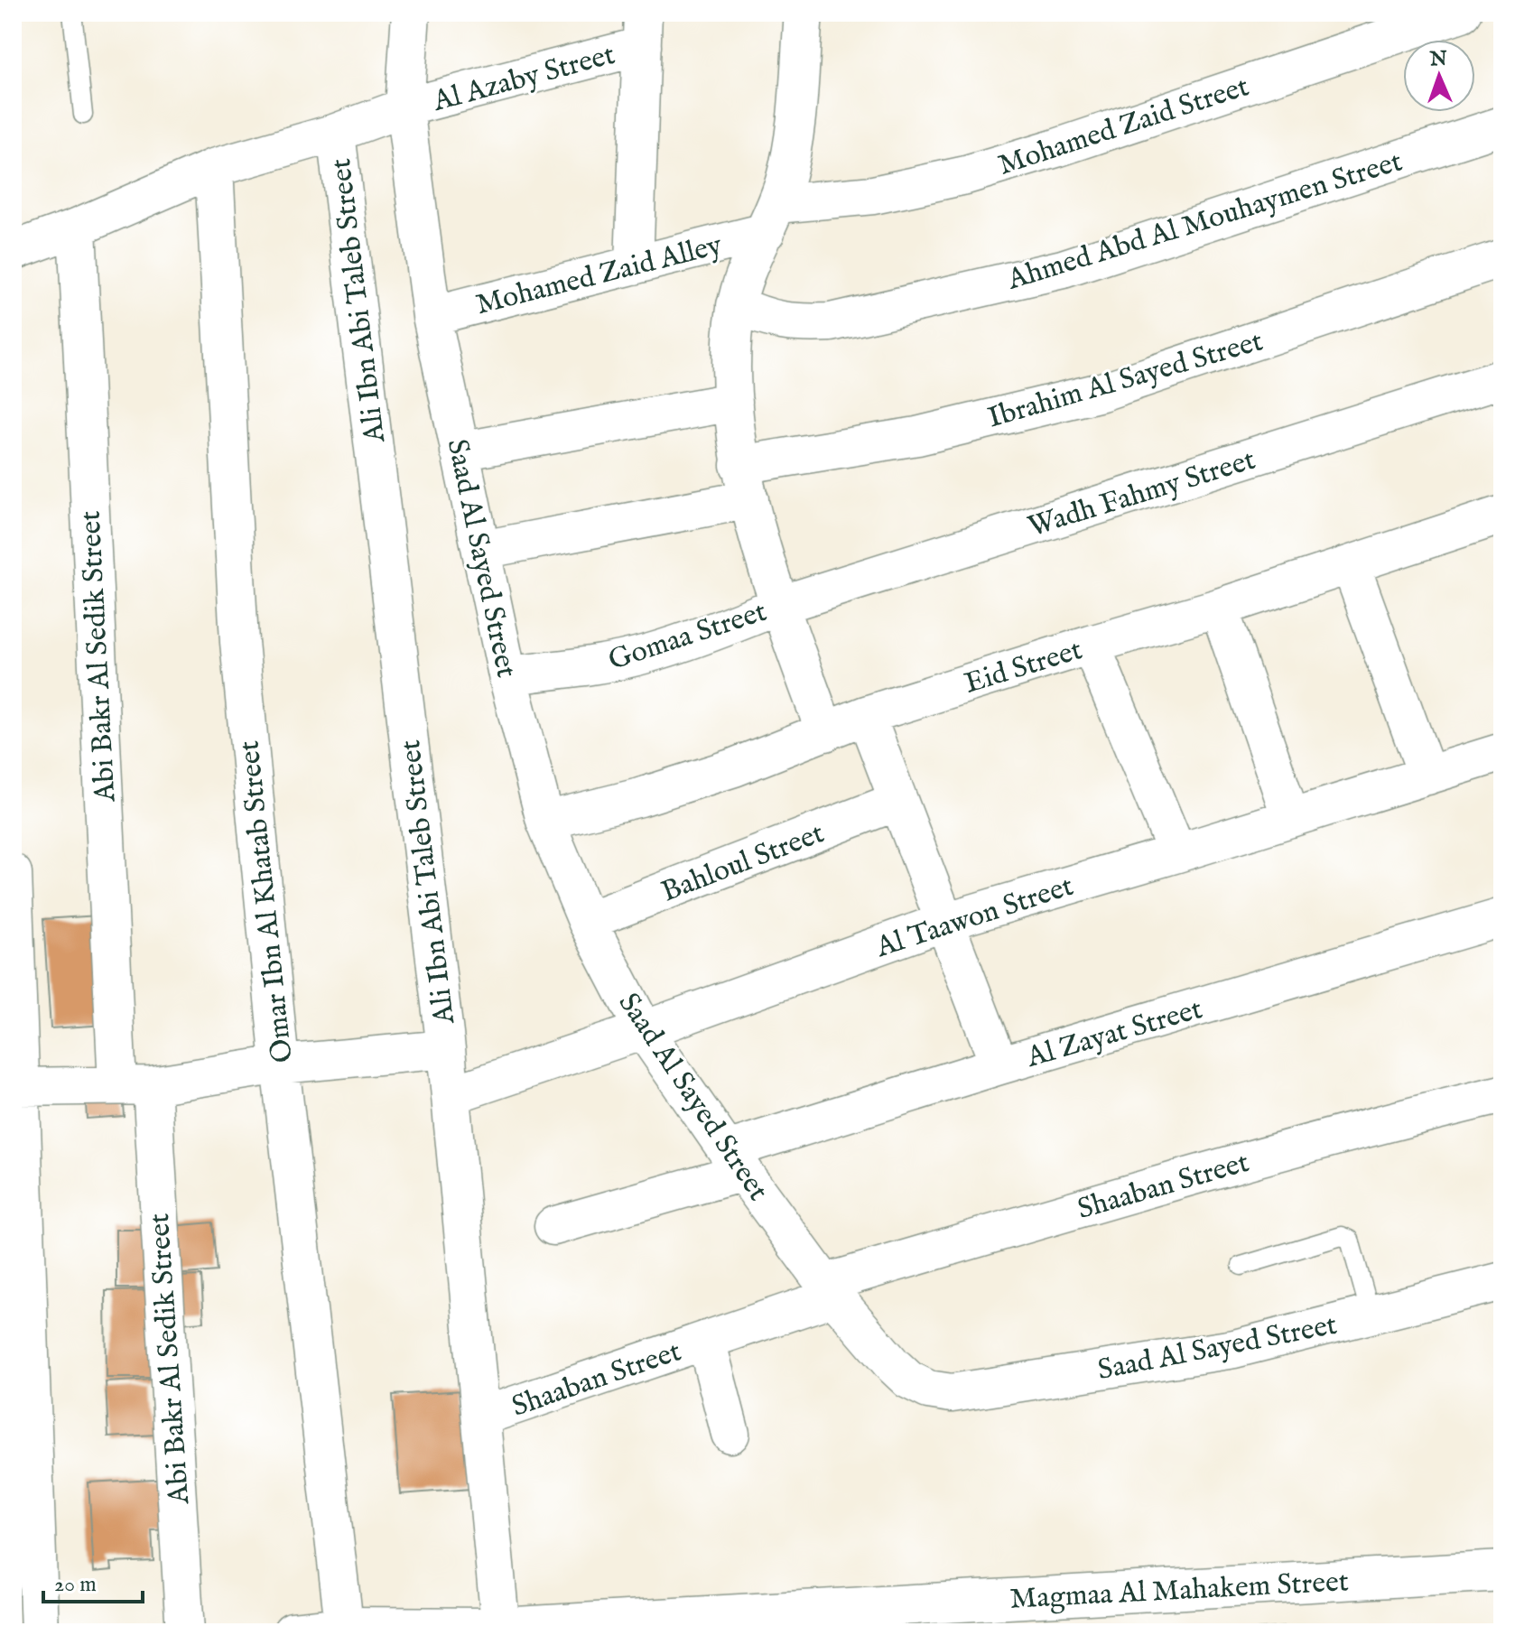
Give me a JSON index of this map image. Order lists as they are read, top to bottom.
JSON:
{
  "streets": {
    "street": [
      "Al Azaby Street",
      "Mohamed Zaid Street",
      "Ahmed Abd Al Mouhaymen Street",
      "Mohamed Zaid Alley",
      "Ali Ibn Abi Taleb Street",
      "Ibrahim Al Sayed Street",
      "Wadh Fahmy Street",
      "Saad Al Sayed Street",
      "Gomaa Street",
      "Abi Bakr Al Sedik Street",
      "Eid Street",
      "Bahloul Street",
      "Omar Ibn Al Khatab Street",
      "Al Taawon Street",
      "Al Zayat Street",
      "Shaaban Street",
      "Magmaa Al Mahakem Street"
    ]
  },
  "crossings": [
    ["Al Azaby Street", "Ali Ibn Abi Taleb Street"],
    ["Al Azaby Street", "Saad Al Sayed Street"],
    ["Al Azaby Street", "Abi Bakr Al Sedik Street"],
    ["Al Azaby Street", "Omar Ibn Al Khatab Street"],
    ["Mohamed Zaid Street", "Mohamed Zaid Alley"],
    ["Mohamed Zaid Alley", "Saad Al Sayed Street"],
    ["Ali Ibn Abi Taleb Street", "Al Taawon Street"],
    ["Ali Ibn Abi Taleb Street", "Shaaban Street"],
    ["Ali Ibn Abi Taleb Street", "Magmaa Al Mahakem Street"],
    ["Ibrahim Al Sayed Street", "Saad Al Sayed Street"],
    ["Wadh Fahmy Street", "Gomaa Street"],
    ["Saad Al Sayed Street", "Gomaa Street"],
    ["Saad Al Sayed Street", "Eid Street"],
    ["Saad Al Sayed Street", "Bahloul Street"],
    ["Saad Al Sayed Street", "Al Taawon Street"],
    ["Saad Al Sayed Street", "Al Zayat Street"],
    ["Saad Al Sayed Street", "Shaaban Street"],
    ["Omar Ibn Al Khatab Street", "Magmaa Al Mahakem Street"]
  ],
  "scale_bar": "20 m",
  "north": "top"
}
